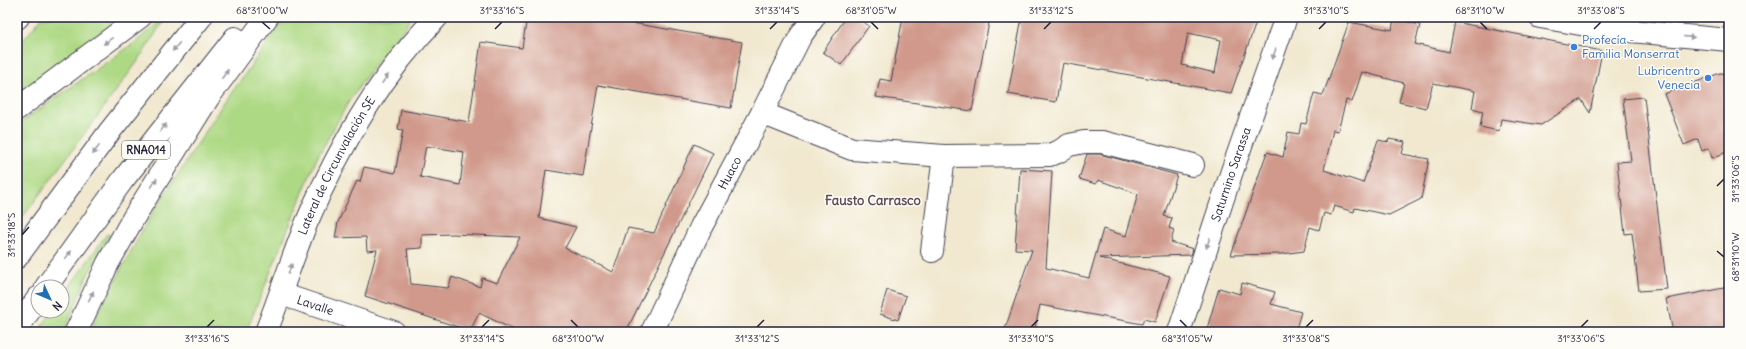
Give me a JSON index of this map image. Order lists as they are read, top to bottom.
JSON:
{
  "streets": {
    "main road": [
      "RNA014",
      "Lateral de Circunvalación SE",
      "Huaco",
      "Saturnino Sarassa",
      "Lavalle"
    ]
  },
  "crossings": [
    ["Lateral de Circunvalación SE", "Lavalle"]
  ],
  "one_way": ["Saturnino Sarassa"],
  "districts": ["Fausto Carrasco"],
  "places": ["Profecía - Familia Monserrat", "Lubricentro Venecia"],
  "north": "bottom right",
  "coordinates": [
    "68°31'00\"W",
    "31°33'16\"S",
    "31°33'14\"S",
    "68°31'05\"W",
    "31°33'12\"S",
    "31°33'10\"S",
    "68°31'10\"W",
    "31°33'08\"S",
    "31°33'06\"S",
    "31°33'18\"S"
  ]
}
